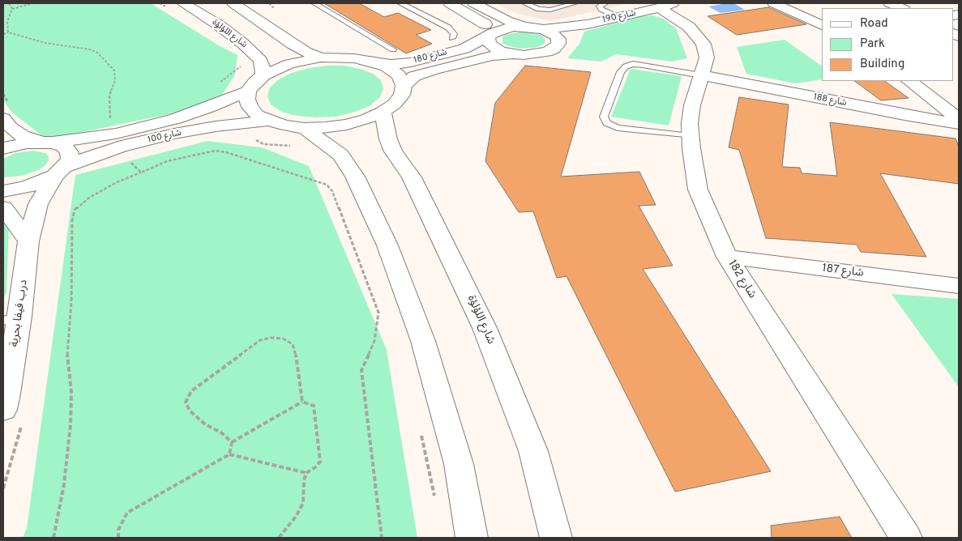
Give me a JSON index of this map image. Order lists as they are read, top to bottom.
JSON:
{
  "streets": {
    "street": [
      "شارع 190",
      "شارع اللؤلؤة",
      "شارع 180",
      "شارع 188",
      "شارع 100",
      "شارع 187",
      "شارع 182",
      "درب فيفا بحرية"
    ]
  },
  "crossings": [
    ["شارع 190", "شارع 180"],
    ["شارع 190", "شارع 182"],
    ["شارع 188", "شارع 182"],
    ["شارع 100", "درب فيفا بحرية"],
    ["شارع 187", "شارع 182"]
  ],
  "legend": ["Road", "Park", "Building"]
}
